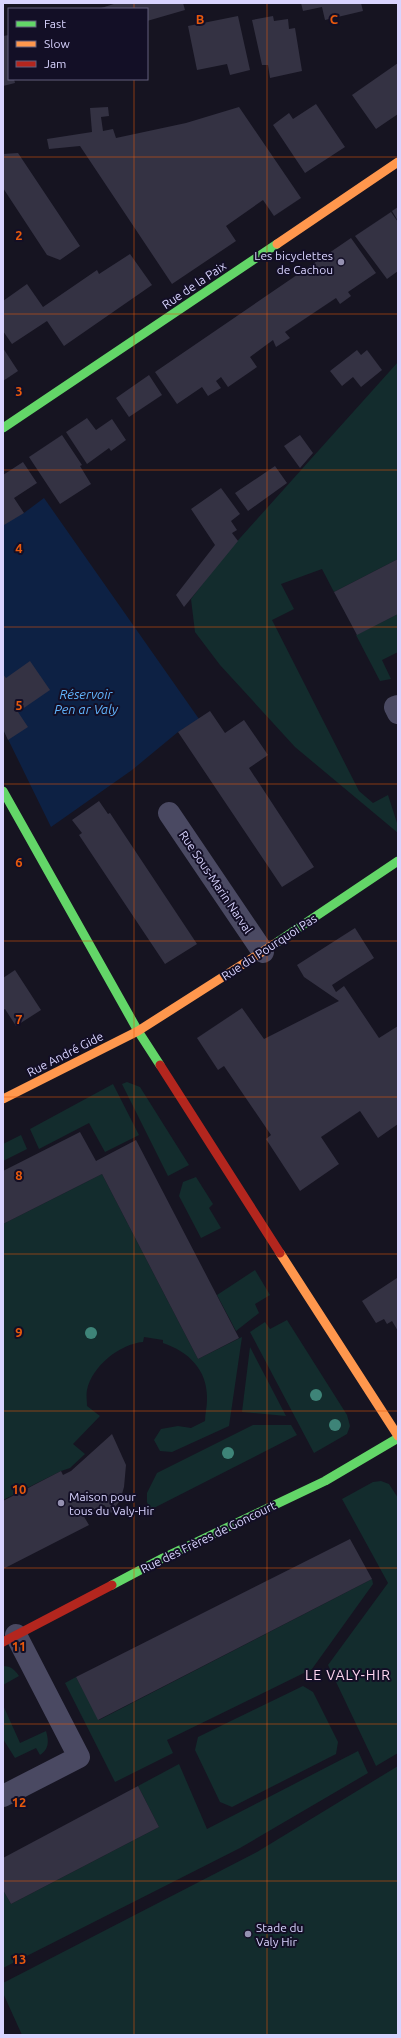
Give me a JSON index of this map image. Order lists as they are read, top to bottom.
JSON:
{
  "streets": {
    "street": [
      "Rue de la Paix",
      "Rue Sous-Marin Narval",
      "Rue du Pourquoi Pas",
      "Rue André Gide",
      "Rue des Frères de Goncourt"
    ]
  },
  "crossings": [
    ["Rue Sous-Marin Narval", "Rue du Pourquoi Pas"],
    ["Rue du Pourquoi Pas", "Rue André Gide"]
  ],
  "districts": ["LE VALY-HIR"],
  "water": ["Réservoir Pen ar Valy"],
  "places": ["Les bicyclettes de Cachou", "Maison pour tous du Valy-Hir", "Stade du Valy Hir"],
  "legend": ["Fast", "Slow", "Jam"],
  "grid": {
    "columns": ["B", "C"],
    "rows": [
      "2",
      "3",
      "4",
      "5",
      "6",
      "7",
      "8",
      "9",
      "10",
      "11",
      "12",
      "13"
    ]
  }
}
